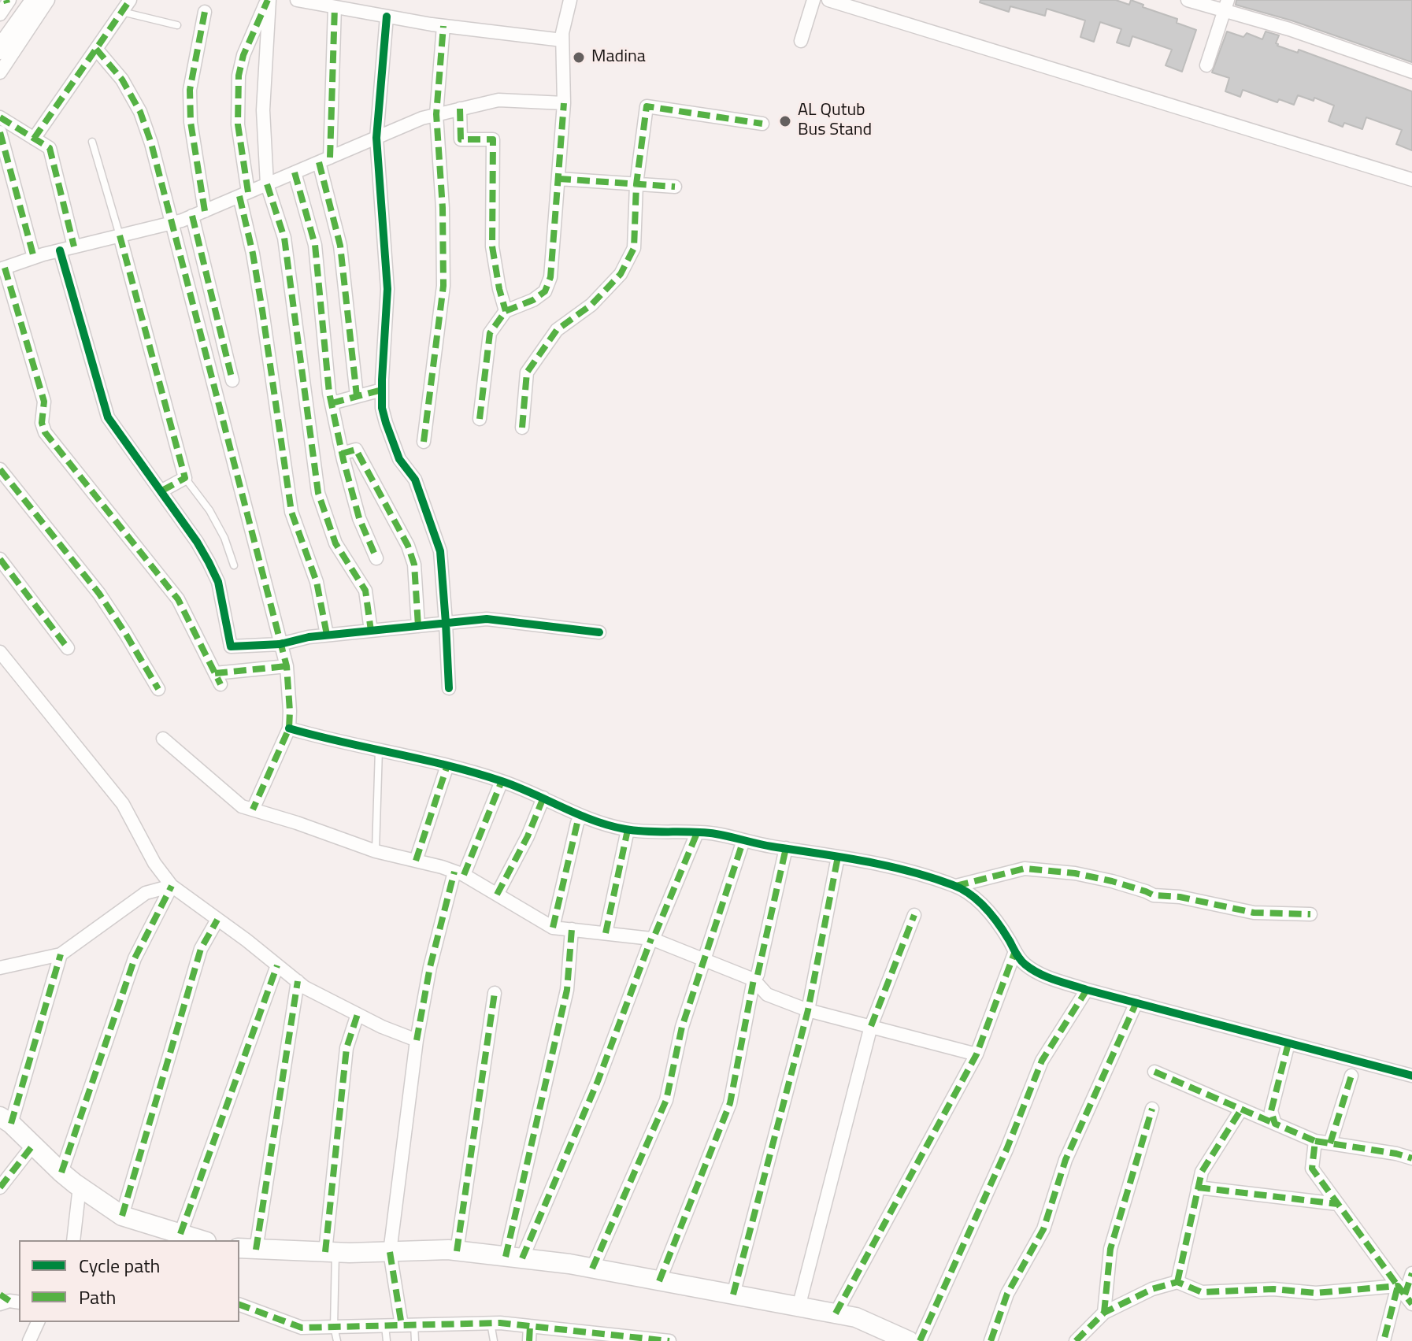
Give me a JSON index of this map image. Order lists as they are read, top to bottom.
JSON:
{
  "places": ["Madina", "AL Qutub Bus Stand"],
  "legend": ["Cycle path", "Path"]
}
